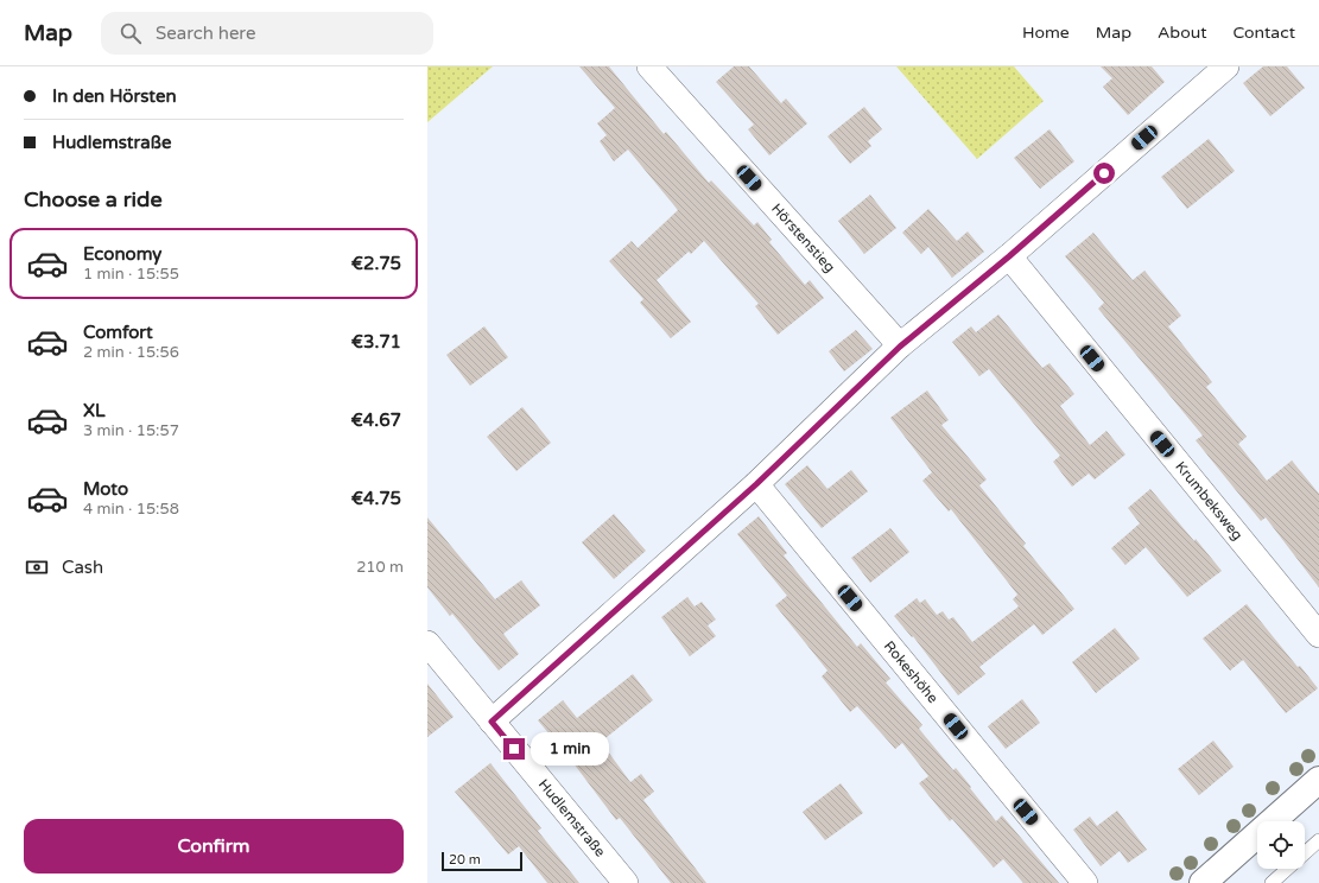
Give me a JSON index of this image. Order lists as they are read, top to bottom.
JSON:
{
  "streets": {
    "street": [
      "Hörstenstieg",
      "Krumbeksweg",
      "Rokeshöhe",
      "Hudlemstraße"
    ]
  },
  "scale_bar": "20 m",
  "page": {
    "header": "Map",
    "search": "Search here",
    "nav": [
      "Home",
      "Map",
      "About",
      "Contact"
    ],
    "banner": ["In den Hörsten", "Hudlemstraße"],
    "heading": "Choose a ride",
    "list": [
      {
        "name": "Economy",
        "note": "1 min · 15:55",
        "value": "€2.75"
      },
      {
        "name": "Comfort",
        "note": "2 min · 15:56",
        "value": "€3.71"
      },
      {
        "name": "XL",
        "note": "3 min · 15:57",
        "value": "€4.67"
      },
      {
        "name": "Moto",
        "note": "4 min · 15:58",
        "value": "€4.75"
      }
    ],
    "pay": ["Cash", "210 m"],
    "bubble": "1 min",
    "buttons": "Confirm",
    "scale": "20 m"
  }
}
